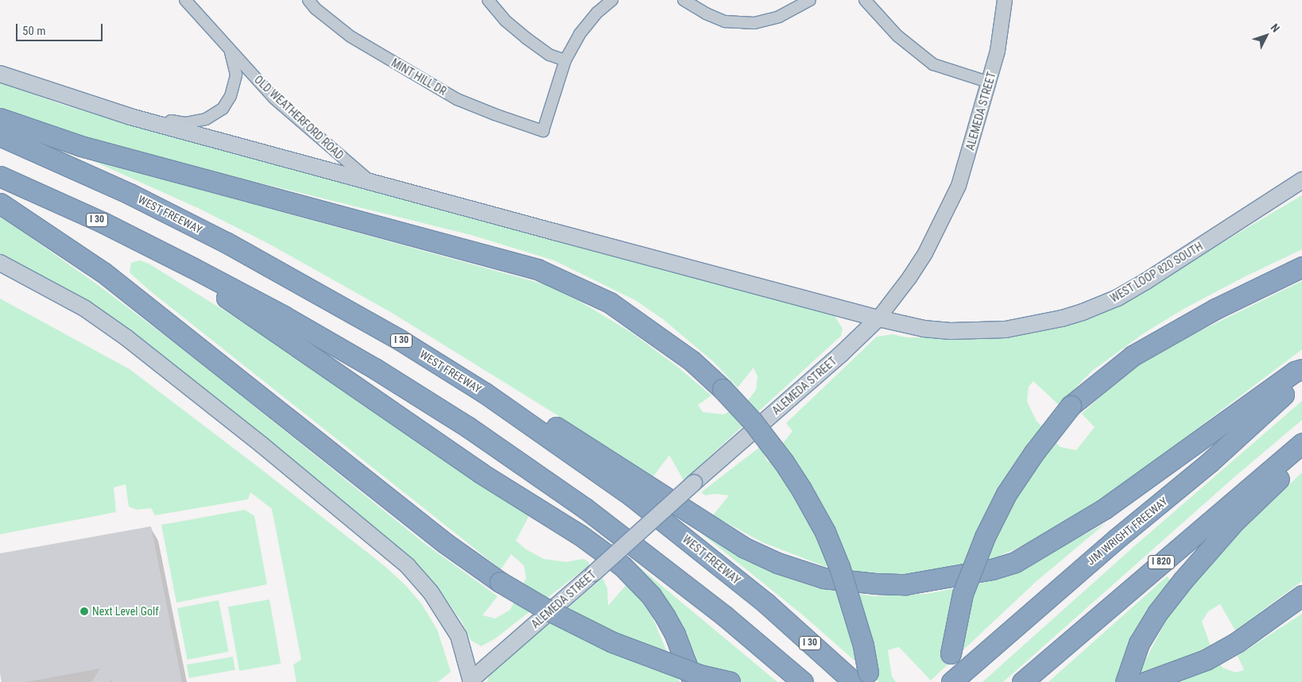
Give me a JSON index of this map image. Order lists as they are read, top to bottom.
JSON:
{
  "streets": {
    "highway": [
      "WEST FREEWAY",
      "I 30",
      "JIM WRIGHT FREEWAY",
      "I 820"
    ],
    "main road": ["ALEMEDA STREET", "WEST LOOP 820 SOUTH"],
    "street": ["MINT HILL DR", "OLD WEATHERFORD ROAD"]
  },
  "crossings": [
    ["ALEMEDA STREET", "WEST LOOP 820 SOUTH"]
  ],
  "places": ["Next Level Golf"],
  "scale_bar": "50 m",
  "north": "top right"
}
